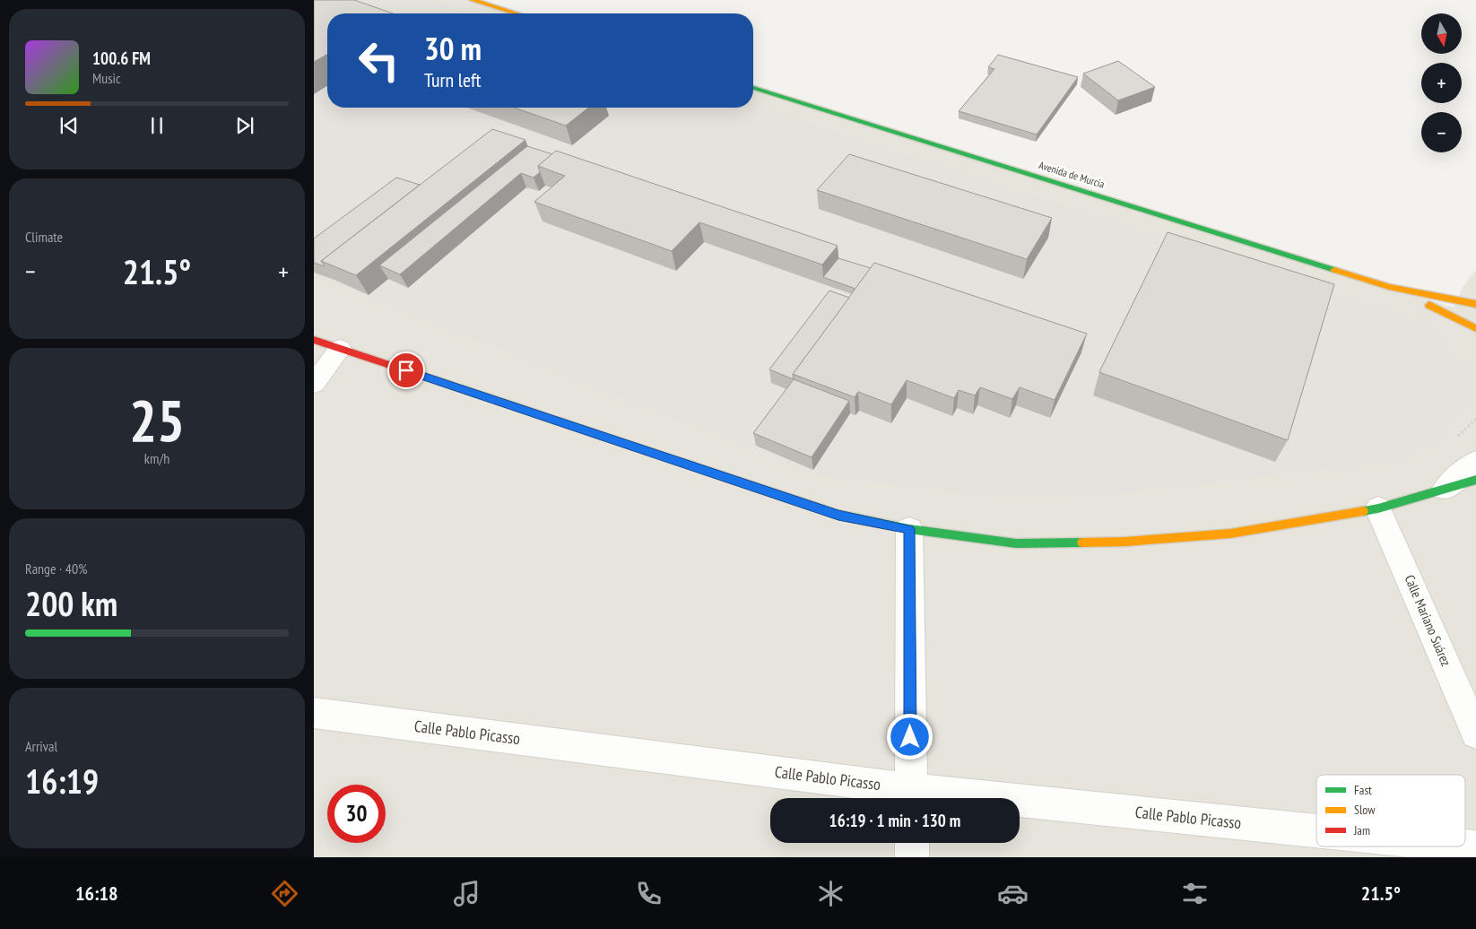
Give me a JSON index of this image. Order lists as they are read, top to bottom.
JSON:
{
  "streets": {
    "street": ["Avenida de Murcia", "Calle Mariano Suárez", "Calle Pablo Picasso"]
  },
  "legend": ["Fast", "Slow", "Jam"],
  "north": "bottom",
  "page": {
    "map_buttons": ["+", "−"],
    "turn": ["30 m", "Turn left"],
    "song": ["100.6 FM", "Music"],
    "tile": [
      "Climate",
      ["25", "km/h"],
      ["Range · 40%", "200 km"],
      ["Arrival", "16:19"]
    ],
    "heat": ["−", "21.5°", "+"],
    "limit": "30",
    "trip": "16:19 · 1 min · 130 m",
    "tabs": ["16:18", "21.5°"]
  }
}
